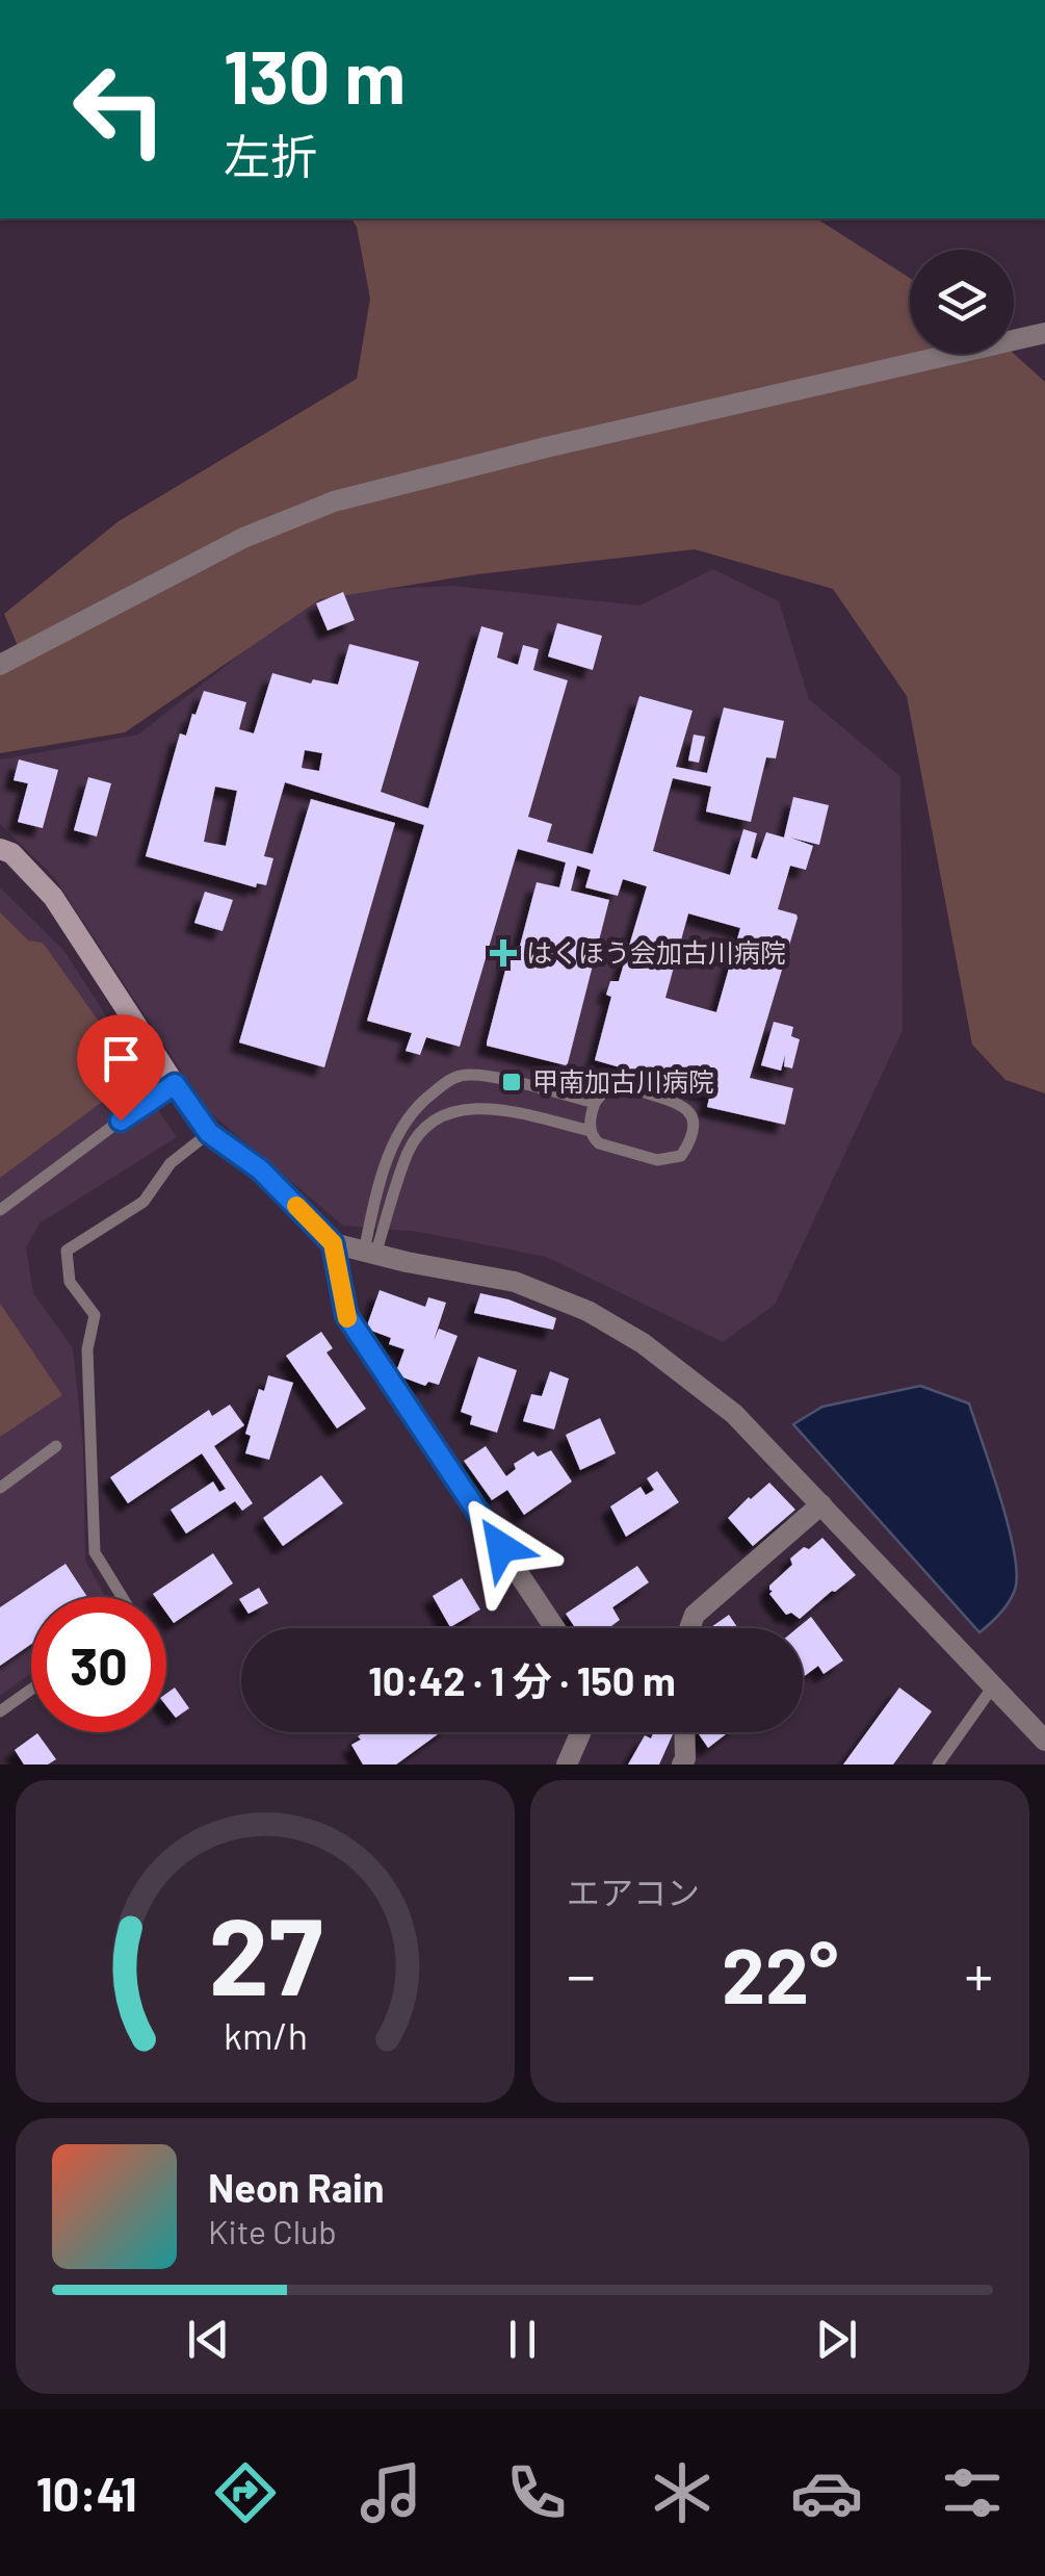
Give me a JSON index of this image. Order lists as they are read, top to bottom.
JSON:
{
  "places": {
    "health": ["はくほう会加古川病院"],
    "transit": ["甲南加古川病院"]
  },
  "page": {
    "turn": ["130 m", "左折"],
    "limit": "30",
    "trip": "10:42 · 1 分 · 150 m",
    "tile": "エアコン",
    "heat": ["−", "22°", "+"],
    "song": ["Neon Rain", "Kite Club"],
    "tabs": "10:41",
    "gauge": ["27", "km/h"]
  }
}
